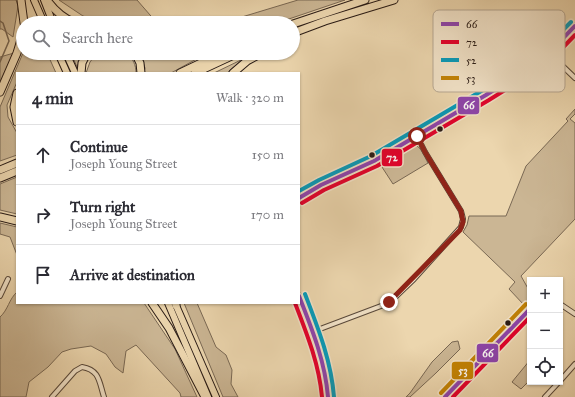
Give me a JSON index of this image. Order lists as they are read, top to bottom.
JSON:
{
  "lines": [
    "transit line 52",
    "transit line 66",
    "transit line 72",
    "transit line 53"
  ],
  "legend": [
    "66",
    "72",
    "52",
    "53"
  ],
  "page": {
    "search": "Search here",
    "heading": ["4 min", "Walk · 320 m"],
    "list": [
      ["Continue", "Joseph Young Street", "150 m"],
      ["Turn right", "Joseph Young Street", "170 m"],
      "Arrive at destination"
    ],
    "map_buttons": ["+", "−"]
  }
}
